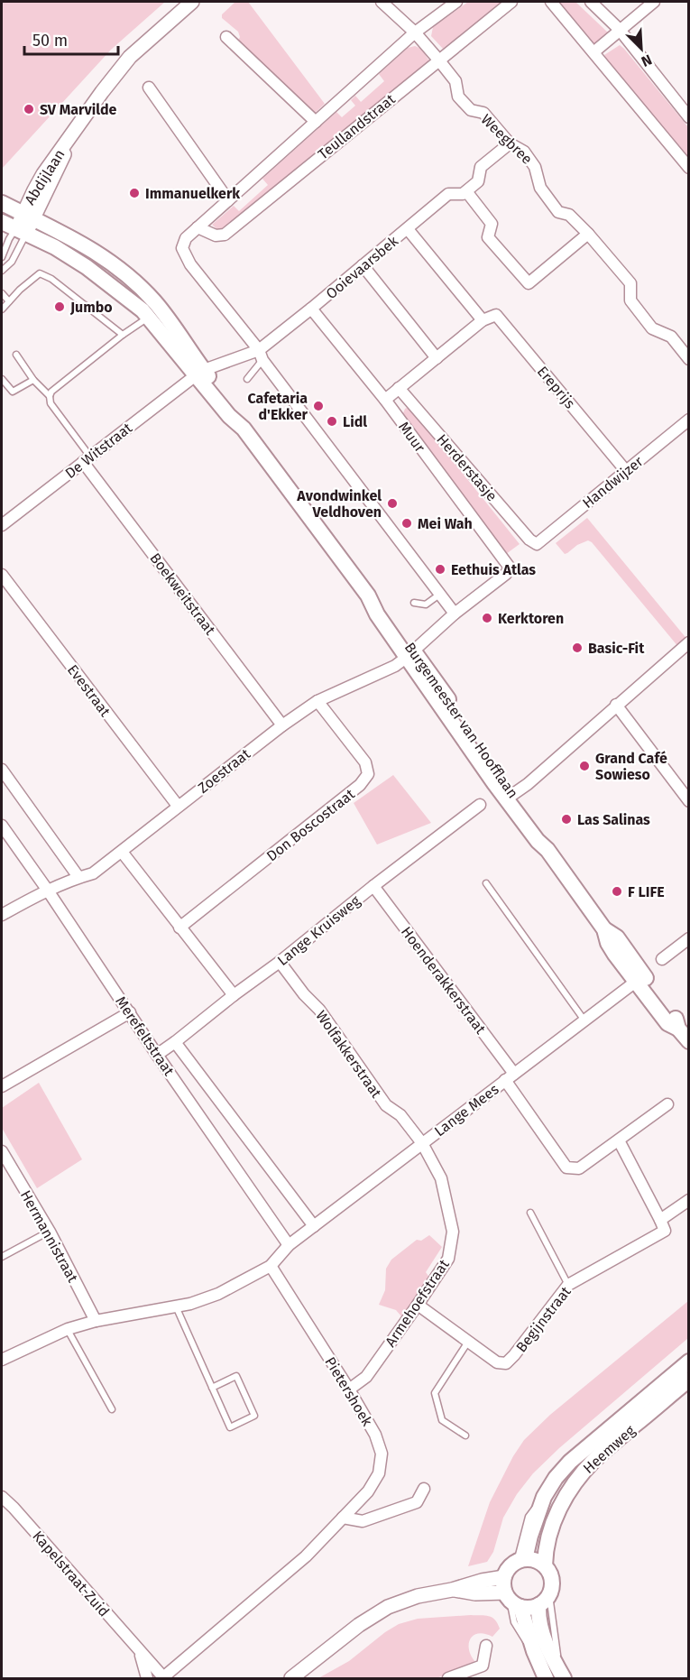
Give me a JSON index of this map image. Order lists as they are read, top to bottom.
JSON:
{
  "streets": {
    "main road": ["Burgemeester van Hoofflaan", "Heemweg"],
    "street": [
      "Teullandstraat",
      "Weegbree",
      "Abdijlaan",
      "Ooievaarsbek",
      "Ereprijs",
      "Muur",
      "De Witstraat",
      "Herderstasje",
      "Handwijzer",
      "Boekweitstraat",
      "Evestraat",
      "Zoestraat",
      "Don Boscostraat",
      "Lange Kruisweg",
      "Hoenderakkerstraat",
      "Merefeltstraat",
      "Wolfakkerstraat",
      "Lange Mees",
      "Hermannistraat",
      "Armehoefstraat",
      "Begijnstraat",
      "Pietershoek",
      "Kapelstraat-Zuid"
    ]
  },
  "crossings": [
    ["Teullandstraat", "Weegbree"],
    ["Teullandstraat", "Ooievaarsbek"],
    ["Abdijlaan", "Burgemeester van Hoofflaan"],
    ["Ooievaarsbek", "Muur"],
    ["Ooievaarsbek", "De Witstraat"],
    ["Ooievaarsbek", "Burgemeester van Hoofflaan"],
    ["Ereprijs", "Handwijzer"],
    ["De Witstraat", "Boekweitstraat"],
    ["De Witstraat", "Burgemeester van Hoofflaan"],
    ["Herderstasje", "Handwijzer"],
    ["Boekweitstraat", "Zoestraat"],
    ["Evestraat", "Zoestraat"],
    ["Burgemeester van Hoofflaan", "Zoestraat"],
    ["Burgemeester van Hoofflaan", "Lange Mees"],
    ["Zoestraat", "Don Boscostraat"],
    ["Zoestraat", "Merefeltstraat"],
    ["Lange Kruisweg", "Hoenderakkerstraat"],
    ["Lange Kruisweg", "Merefeltstraat"],
    ["Lange Kruisweg", "Wolfakkerstraat"],
    ["Hoenderakkerstraat", "Lange Mees"],
    ["Merefeltstraat", "Lange Mees"],
    ["Wolfakkerstraat", "Lange Mees"],
    ["Wolfakkerstraat", "Armehoefstraat"],
    ["Lange Mees", "Armehoefstraat"],
    ["Lange Mees", "Pietershoek"],
    ["Armehoefstraat", "Begijnstraat"],
    ["Armehoefstraat", "Pietershoek"],
    ["Pietershoek", "Kapelstraat-Zuid"]
  ],
  "places": [
    "SV Marvilde",
    "Immanuelkerk",
    "Jumbo",
    "Cafetaria d'Ekker",
    "Lidl",
    "Avondwinkel Veldhoven",
    "Mei Wah",
    "Eethuis Atlas",
    "Kerktoren",
    "Basic-Fit",
    "Grand Café Sowieso",
    "Las Salinas",
    "F LIFE"
  ],
  "scale_bar": "50 m",
  "north": "bottom right"
}
